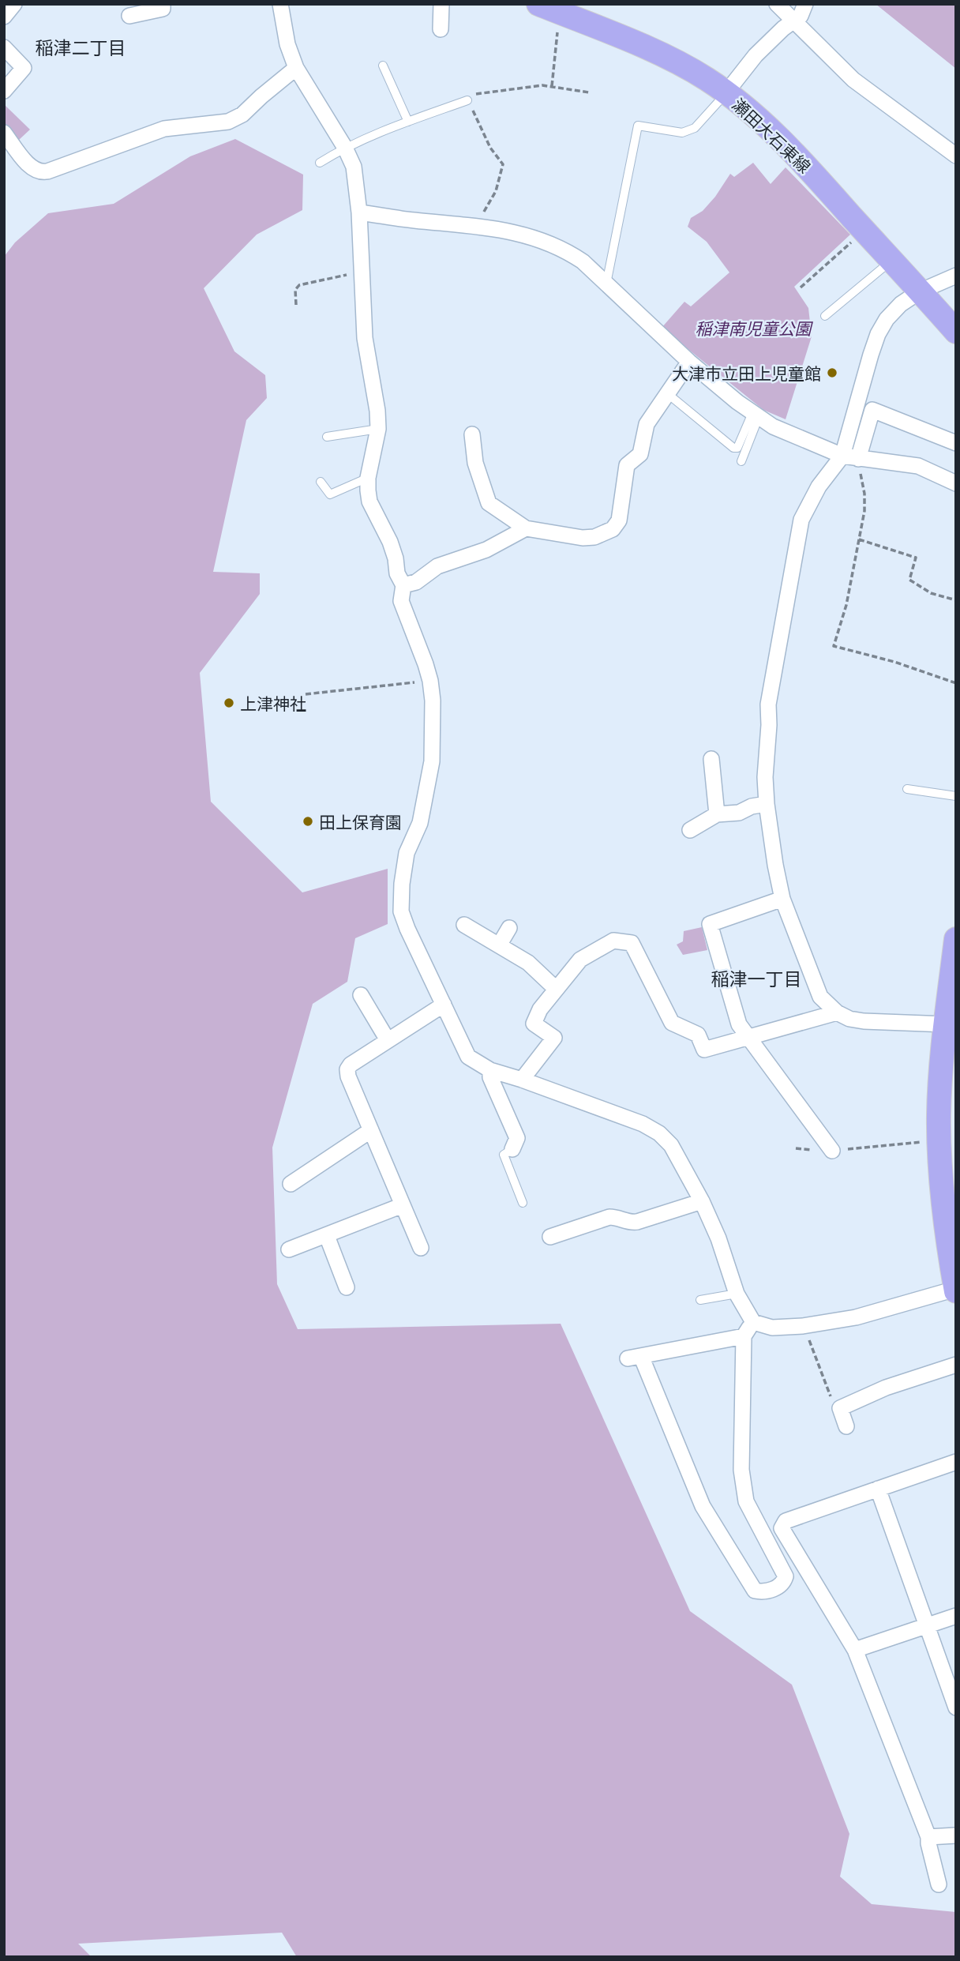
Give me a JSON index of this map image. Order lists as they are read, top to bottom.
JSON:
{
  "streets": {
    "main road": ["瀬田大石東線"]
  },
  "districts": ["稲津二丁目", "稲津一丁目"],
  "parks": ["稲津南児童公園"],
  "places": ["大津市立田上児童館", "上津神社", "田上保育園"]
}
